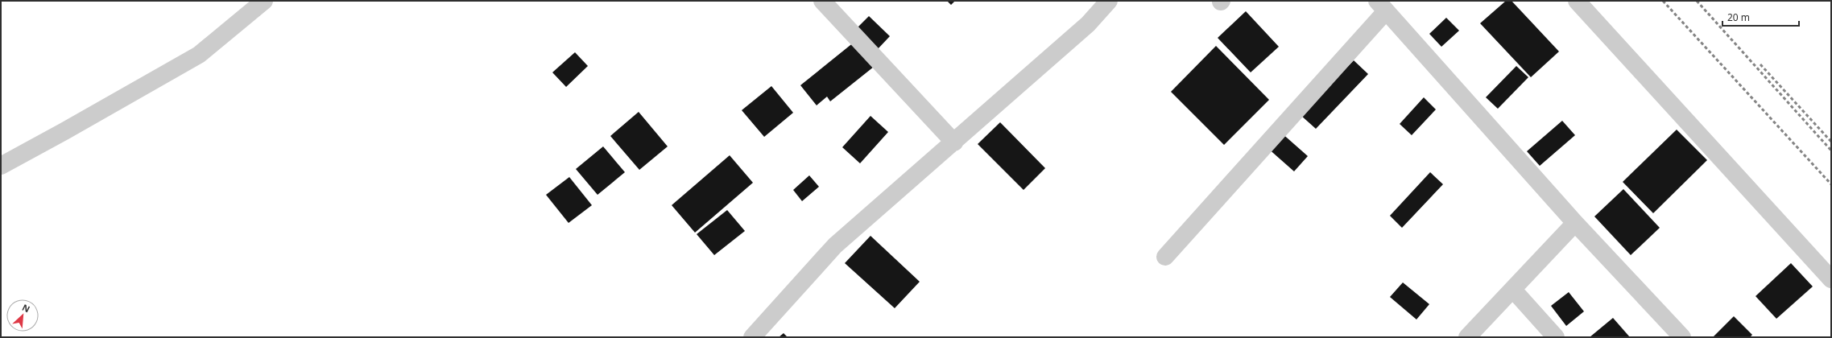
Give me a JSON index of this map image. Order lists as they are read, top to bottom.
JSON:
{
  "scale_bar": "20 m",
  "north": "top right"
}
